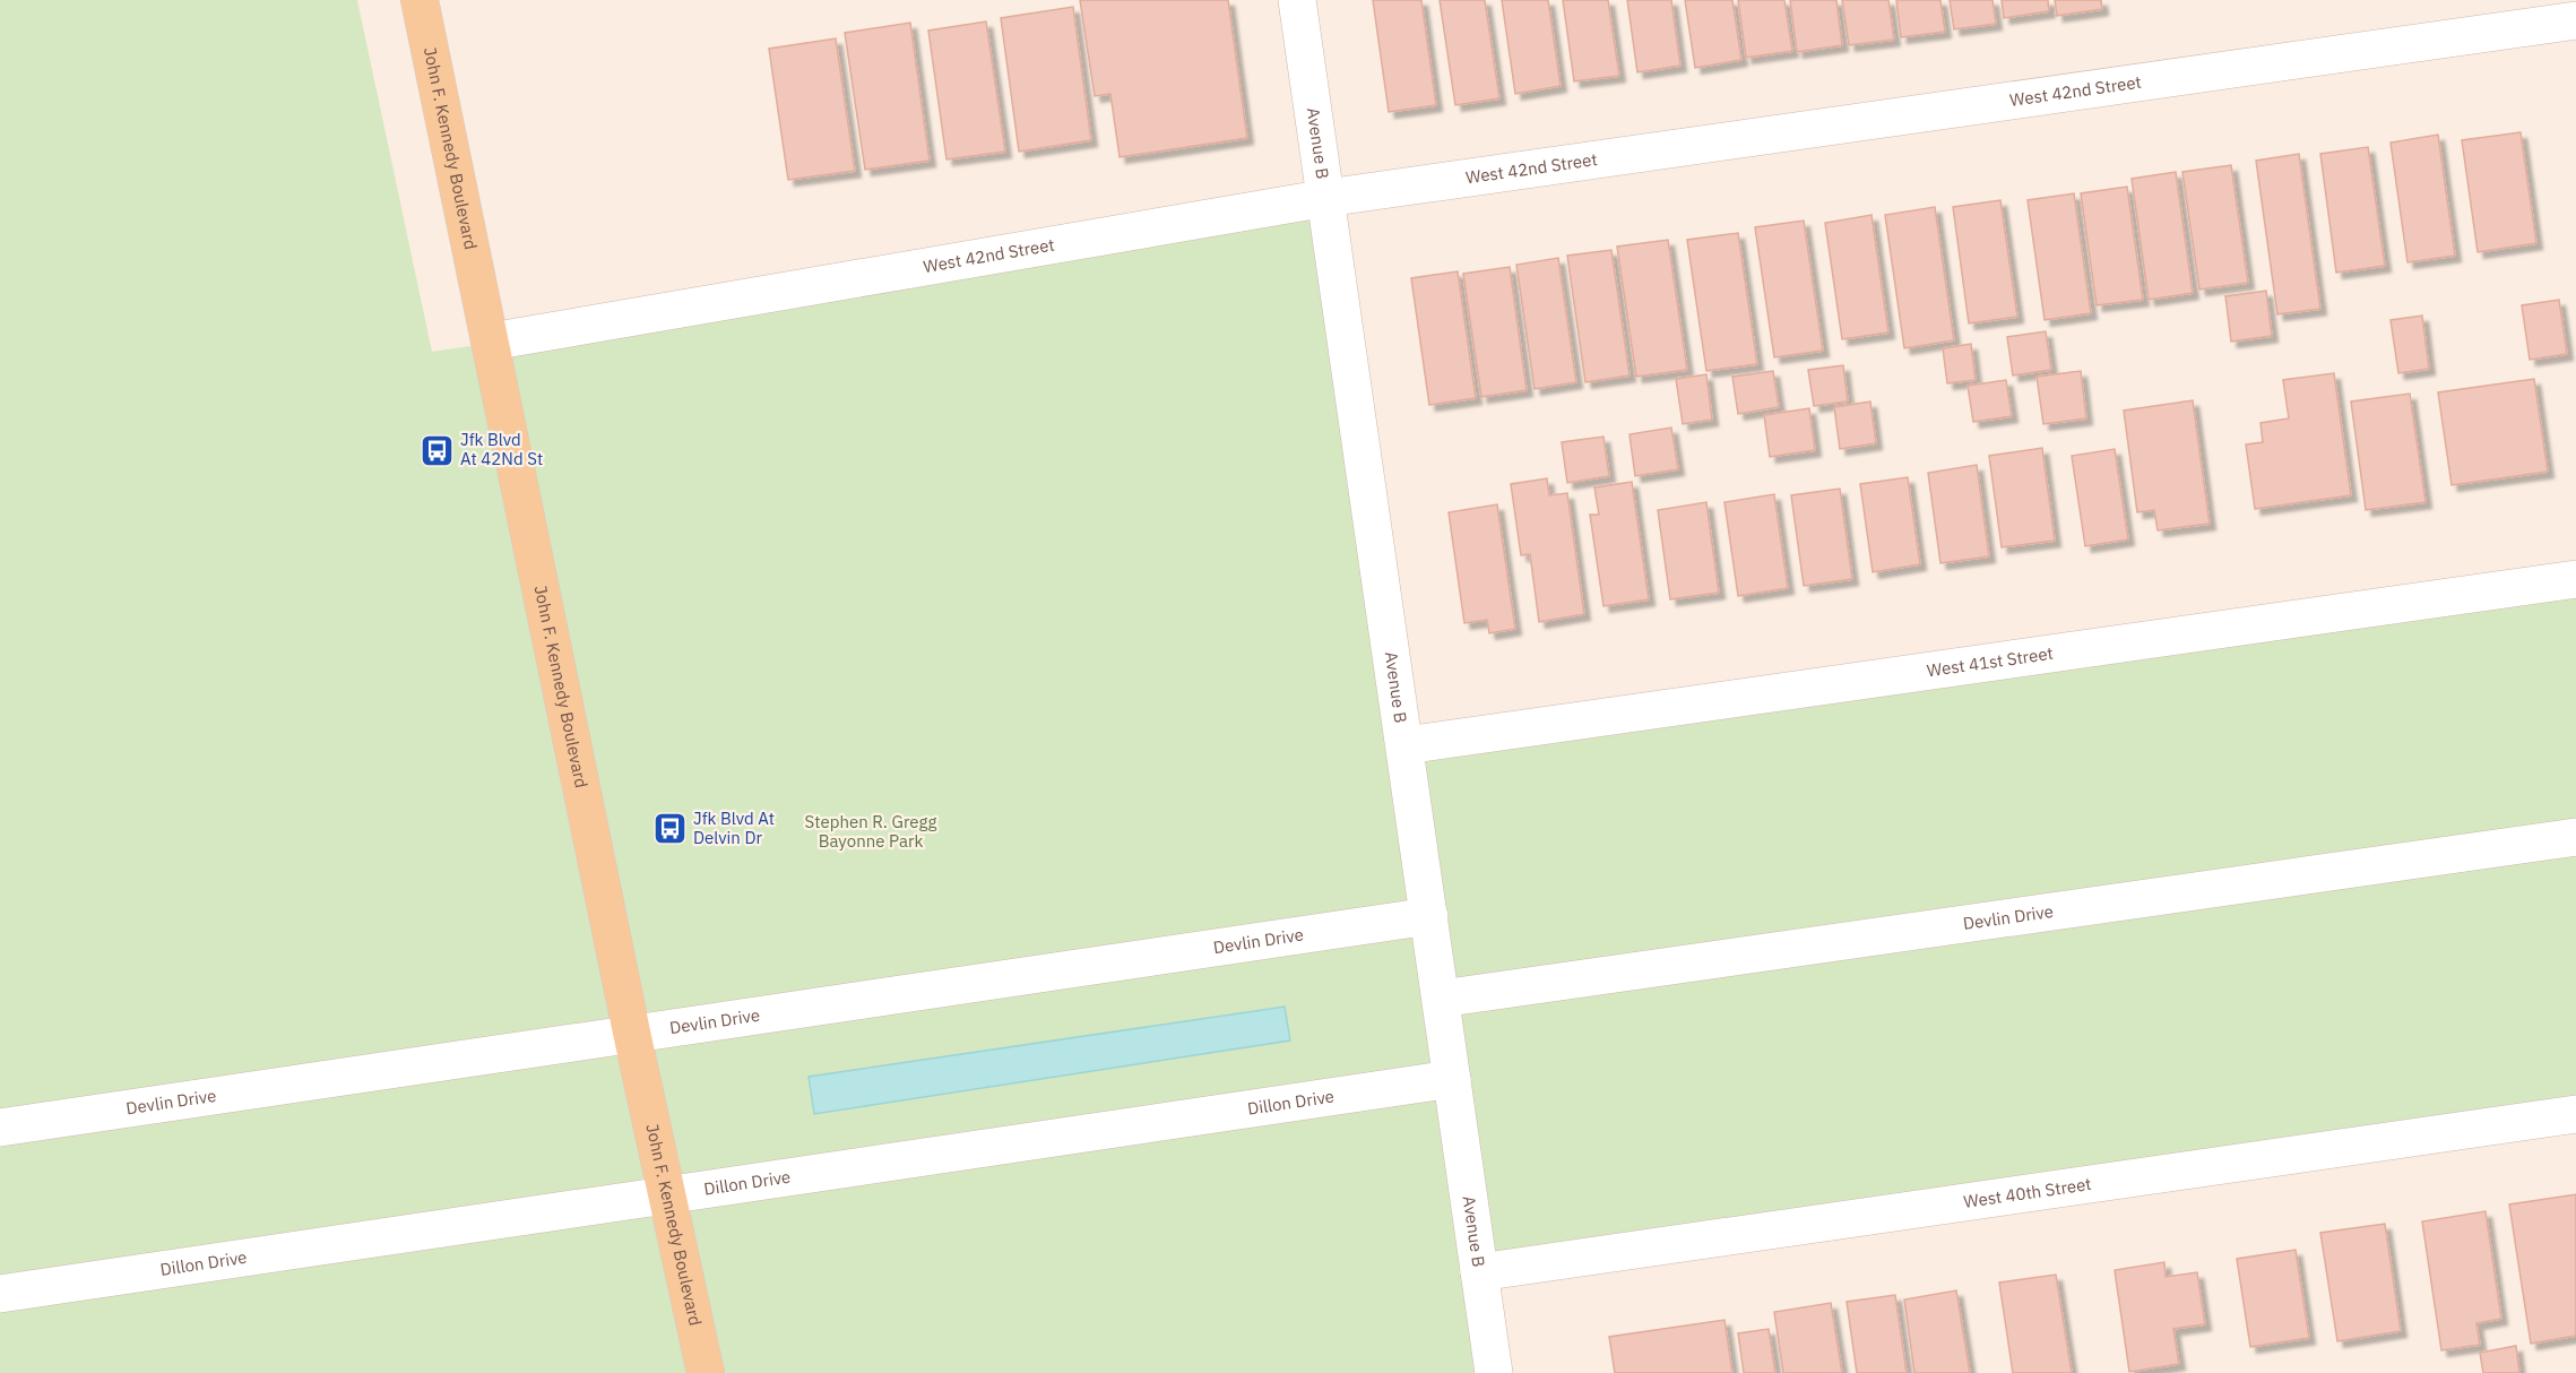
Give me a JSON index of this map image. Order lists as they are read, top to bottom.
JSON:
{
  "streets": {
    "main road": ["John F. Kennedy Boulevard"],
    "street": [
      "West 42nd Street",
      "Avenue B",
      "West 41st Street",
      "Devlin Drive",
      "Dillon Drive",
      "West 40th Street"
    ]
  },
  "crossings": [
    ["West 42nd Street", "Avenue B"],
    ["West 42nd Street", "John F. Kennedy Boulevard"],
    ["Avenue B", "West 41st Street"],
    ["Avenue B", "Devlin Drive"],
    ["Avenue B", "Dillon Drive"],
    ["Avenue B", "West 40th Street"],
    ["John F. Kennedy Boulevard", "Devlin Drive"],
    ["John F. Kennedy Boulevard", "Dillon Drive"]
  ],
  "parks": ["Stephen R. Gregg Bayonne Park"],
  "places": {
    "bus stop": ["Jfk Blvd At 42Nd St", "Jfk Blvd At Delvin Dr"]
  }
}
